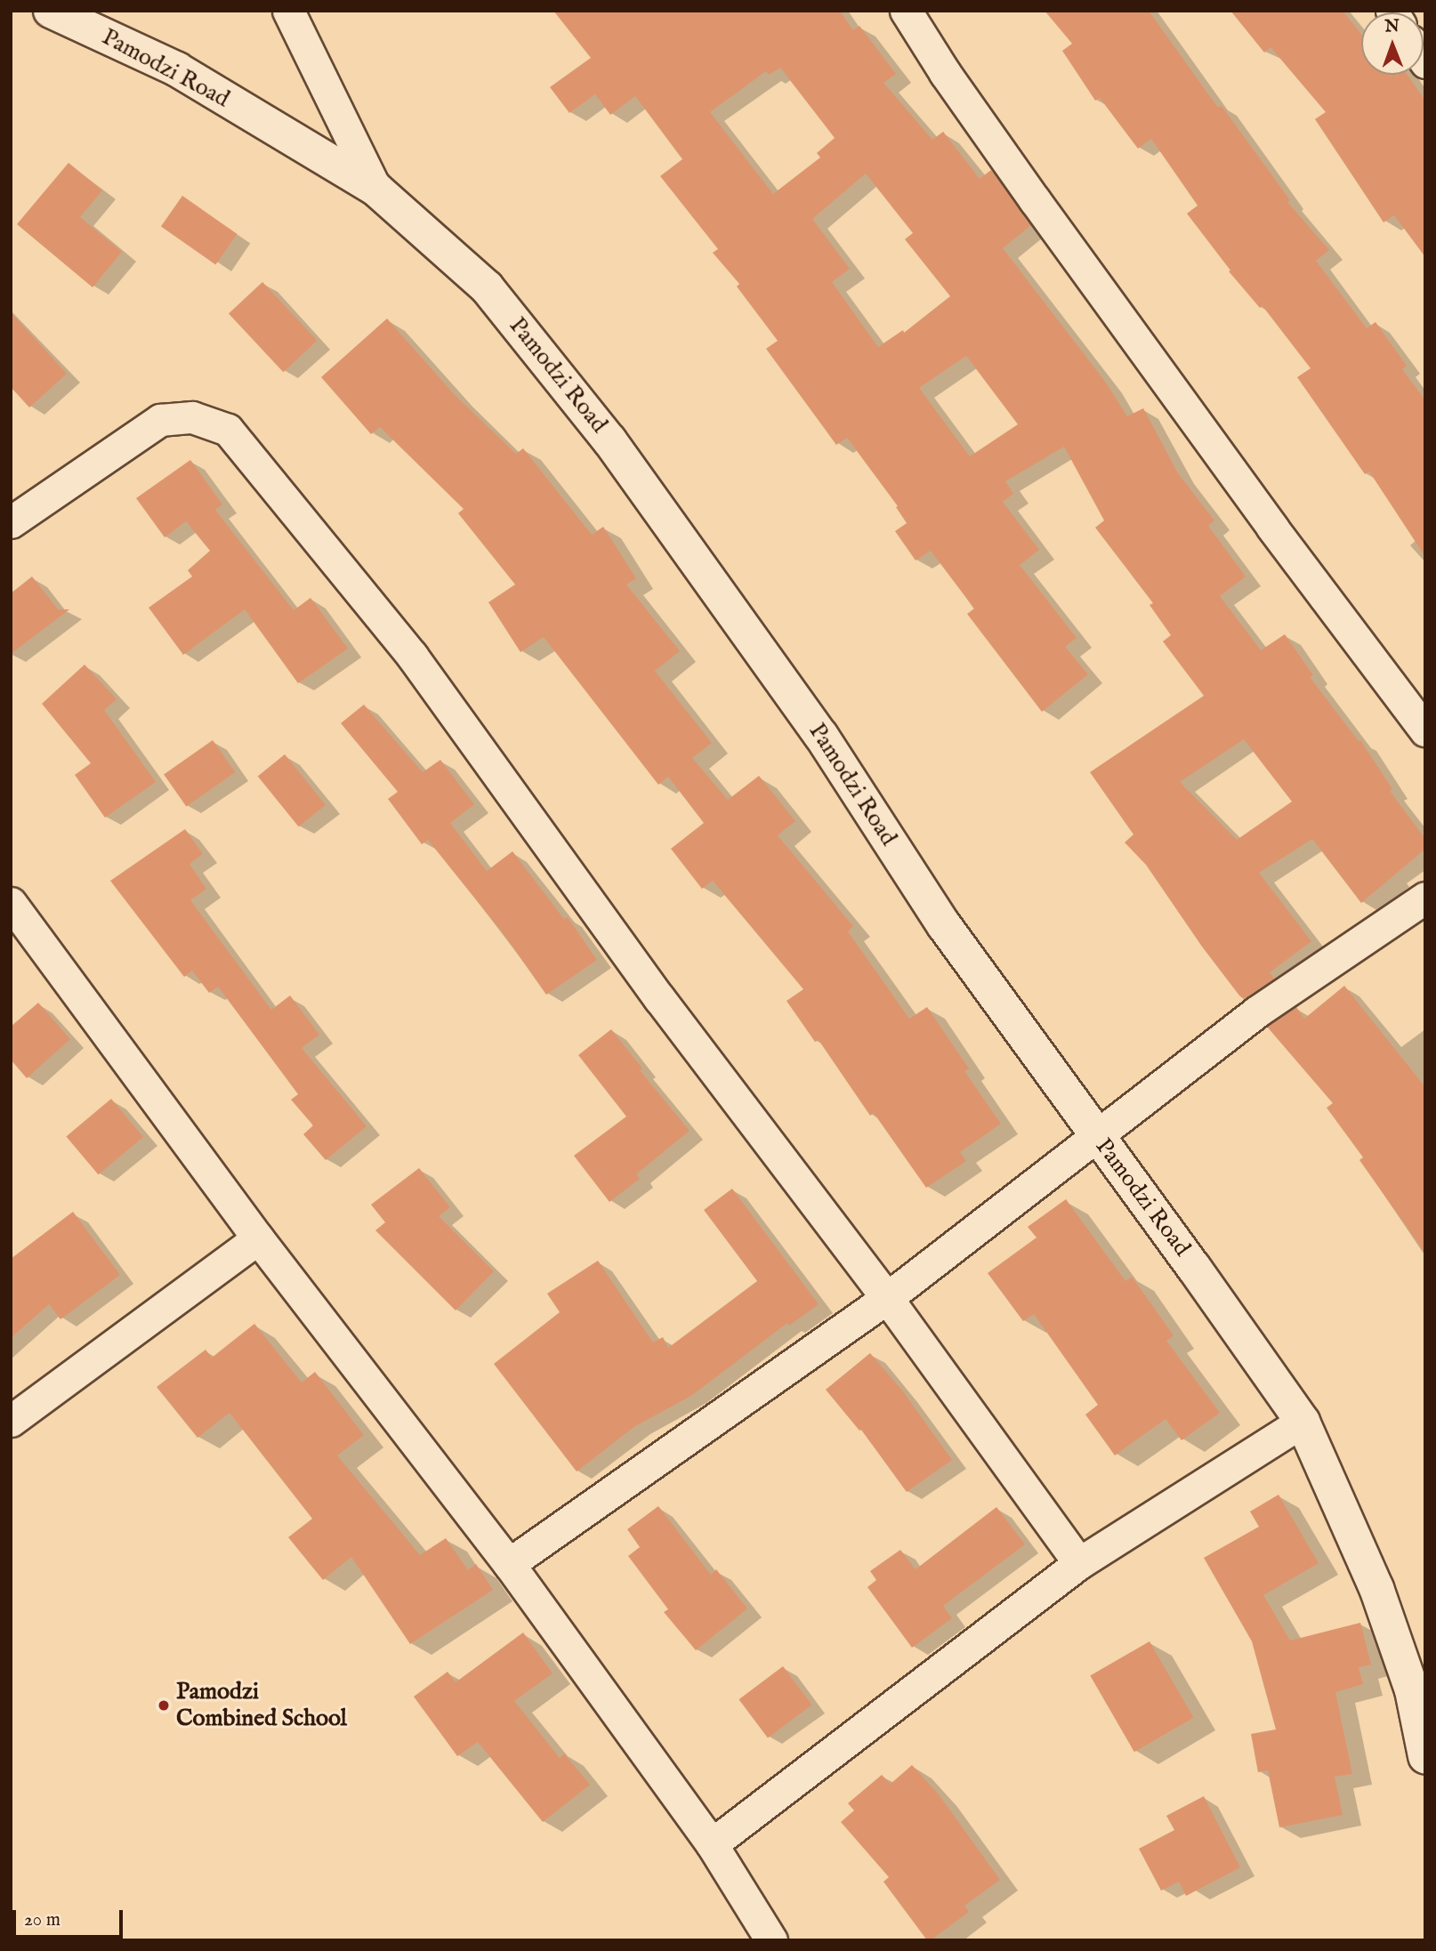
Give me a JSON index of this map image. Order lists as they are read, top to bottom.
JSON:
{
  "streets": {
    "street": ["Pamodzi Road"]
  },
  "places": ["Pamodzi Combined School"],
  "scale_bar": "20 m",
  "north": "top"
}
